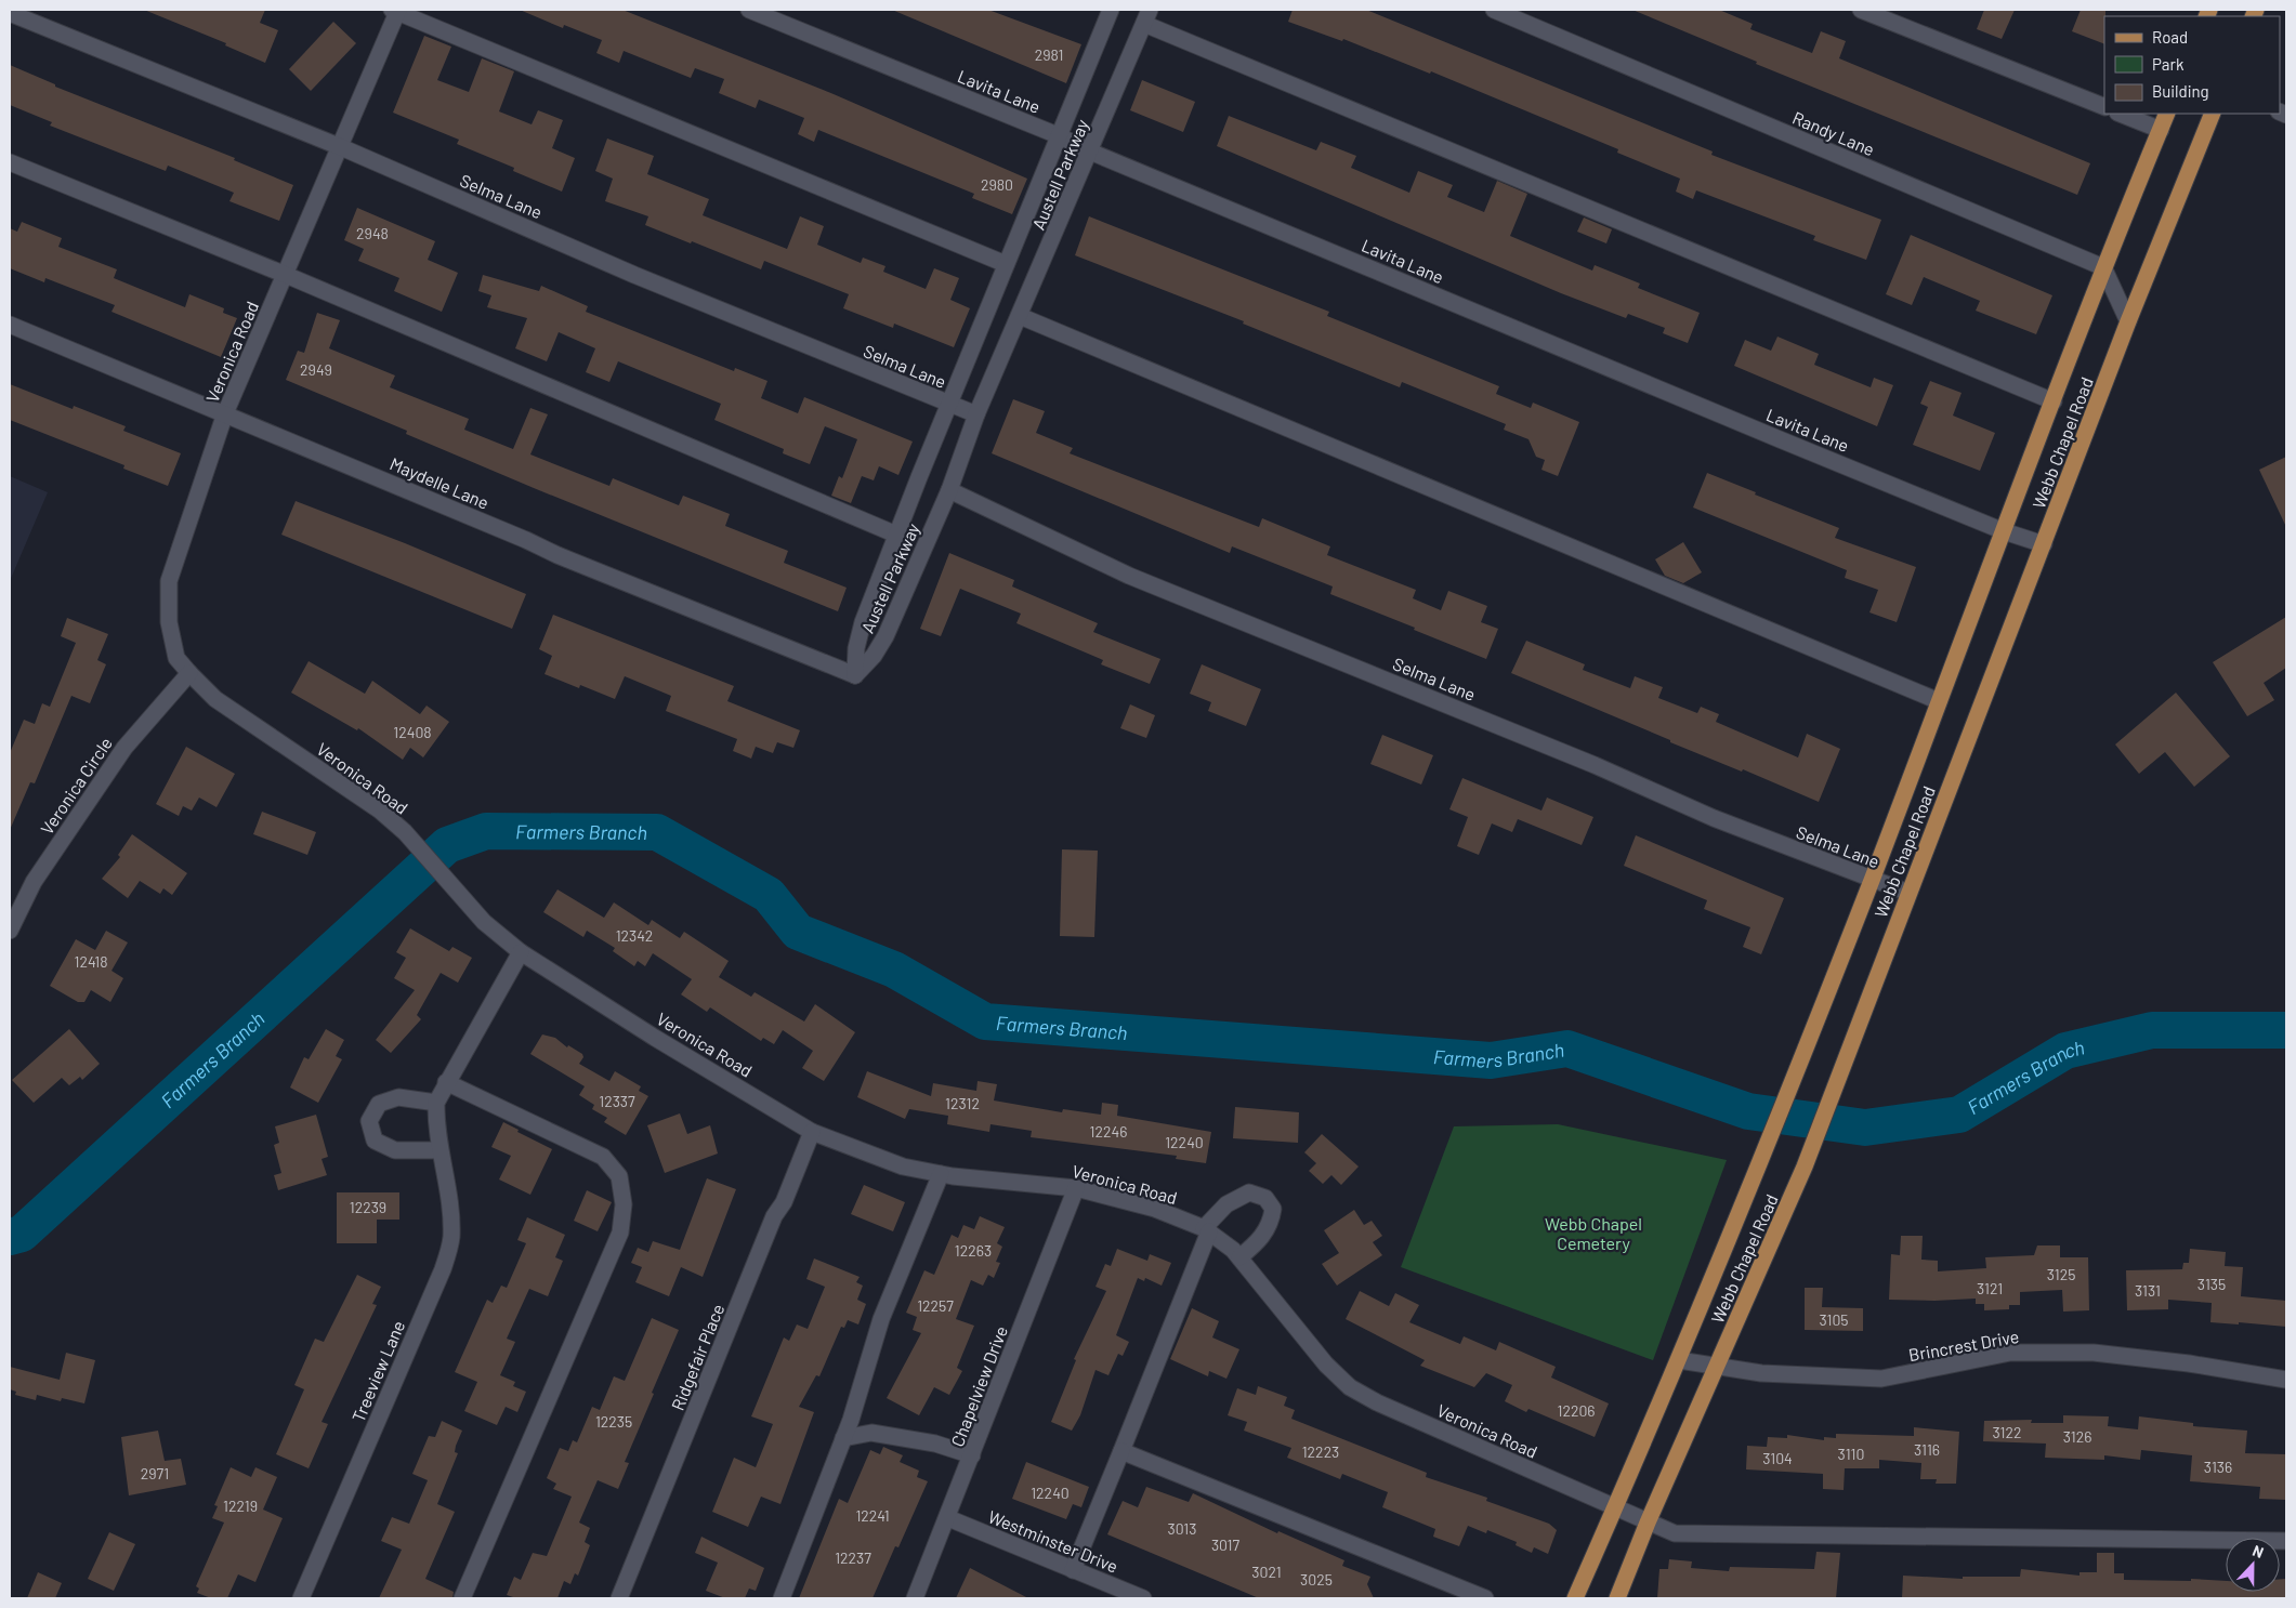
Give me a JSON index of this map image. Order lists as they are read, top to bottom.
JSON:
{
  "streets": {
    "main road": ["Webb Chapel Road"],
    "street": [
      "Lavita Lane",
      "Randy Lane",
      "Austell Parkway",
      "Selma Lane",
      "Veronica Road",
      "Maydelle Lane",
      "Veronica Circle",
      "Brincrest Drive",
      "Ridgefair Place",
      "Treeview Lane",
      "Chapelview Drive",
      "Westminster Drive"
    ]
  },
  "crossings": [
    ["Lavita Lane", "Austell Parkway"],
    ["Lavita Lane", "Webb Chapel Road"],
    ["Randy Lane", "Webb Chapel Road"],
    ["Austell Parkway", "Selma Lane"],
    ["Austell Parkway", "Maydelle Lane"],
    ["Selma Lane", "Veronica Road"],
    ["Selma Lane", "Webb Chapel Road"],
    ["Veronica Road", "Webb Chapel Road"],
    ["Veronica Road", "Maydelle Lane"],
    ["Veronica Road", "Veronica Circle"],
    ["Veronica Road", "Ridgefair Place"],
    ["Veronica Road", "Treeview Lane"],
    ["Veronica Road", "Chapelview Drive"],
    ["Webb Chapel Road", "Brincrest Drive"],
    ["Chapelview Drive", "Westminster Drive"]
  ],
  "water": ["Farmers Branch"],
  "parks": ["Webb Chapel Cemetery"],
  "house_numbers": [
    "2981",
    "2980",
    "2948",
    "2949",
    "12408",
    "12342",
    "12418",
    "12337",
    "12312",
    "12246",
    "12240",
    "12239",
    "12263",
    "3125",
    "3135",
    "3121",
    "3131",
    "12257",
    "3105",
    "12206",
    "12235",
    "3122",
    "3126",
    "3116",
    "12223",
    "3110",
    "3104",
    "3136",
    "2971",
    "12240",
    "12219",
    "12241",
    "3013",
    "3017",
    "12237",
    "3021",
    "3025"
  ],
  "legend": ["Road", "Park", "Building"],
  "north": "top"
}
